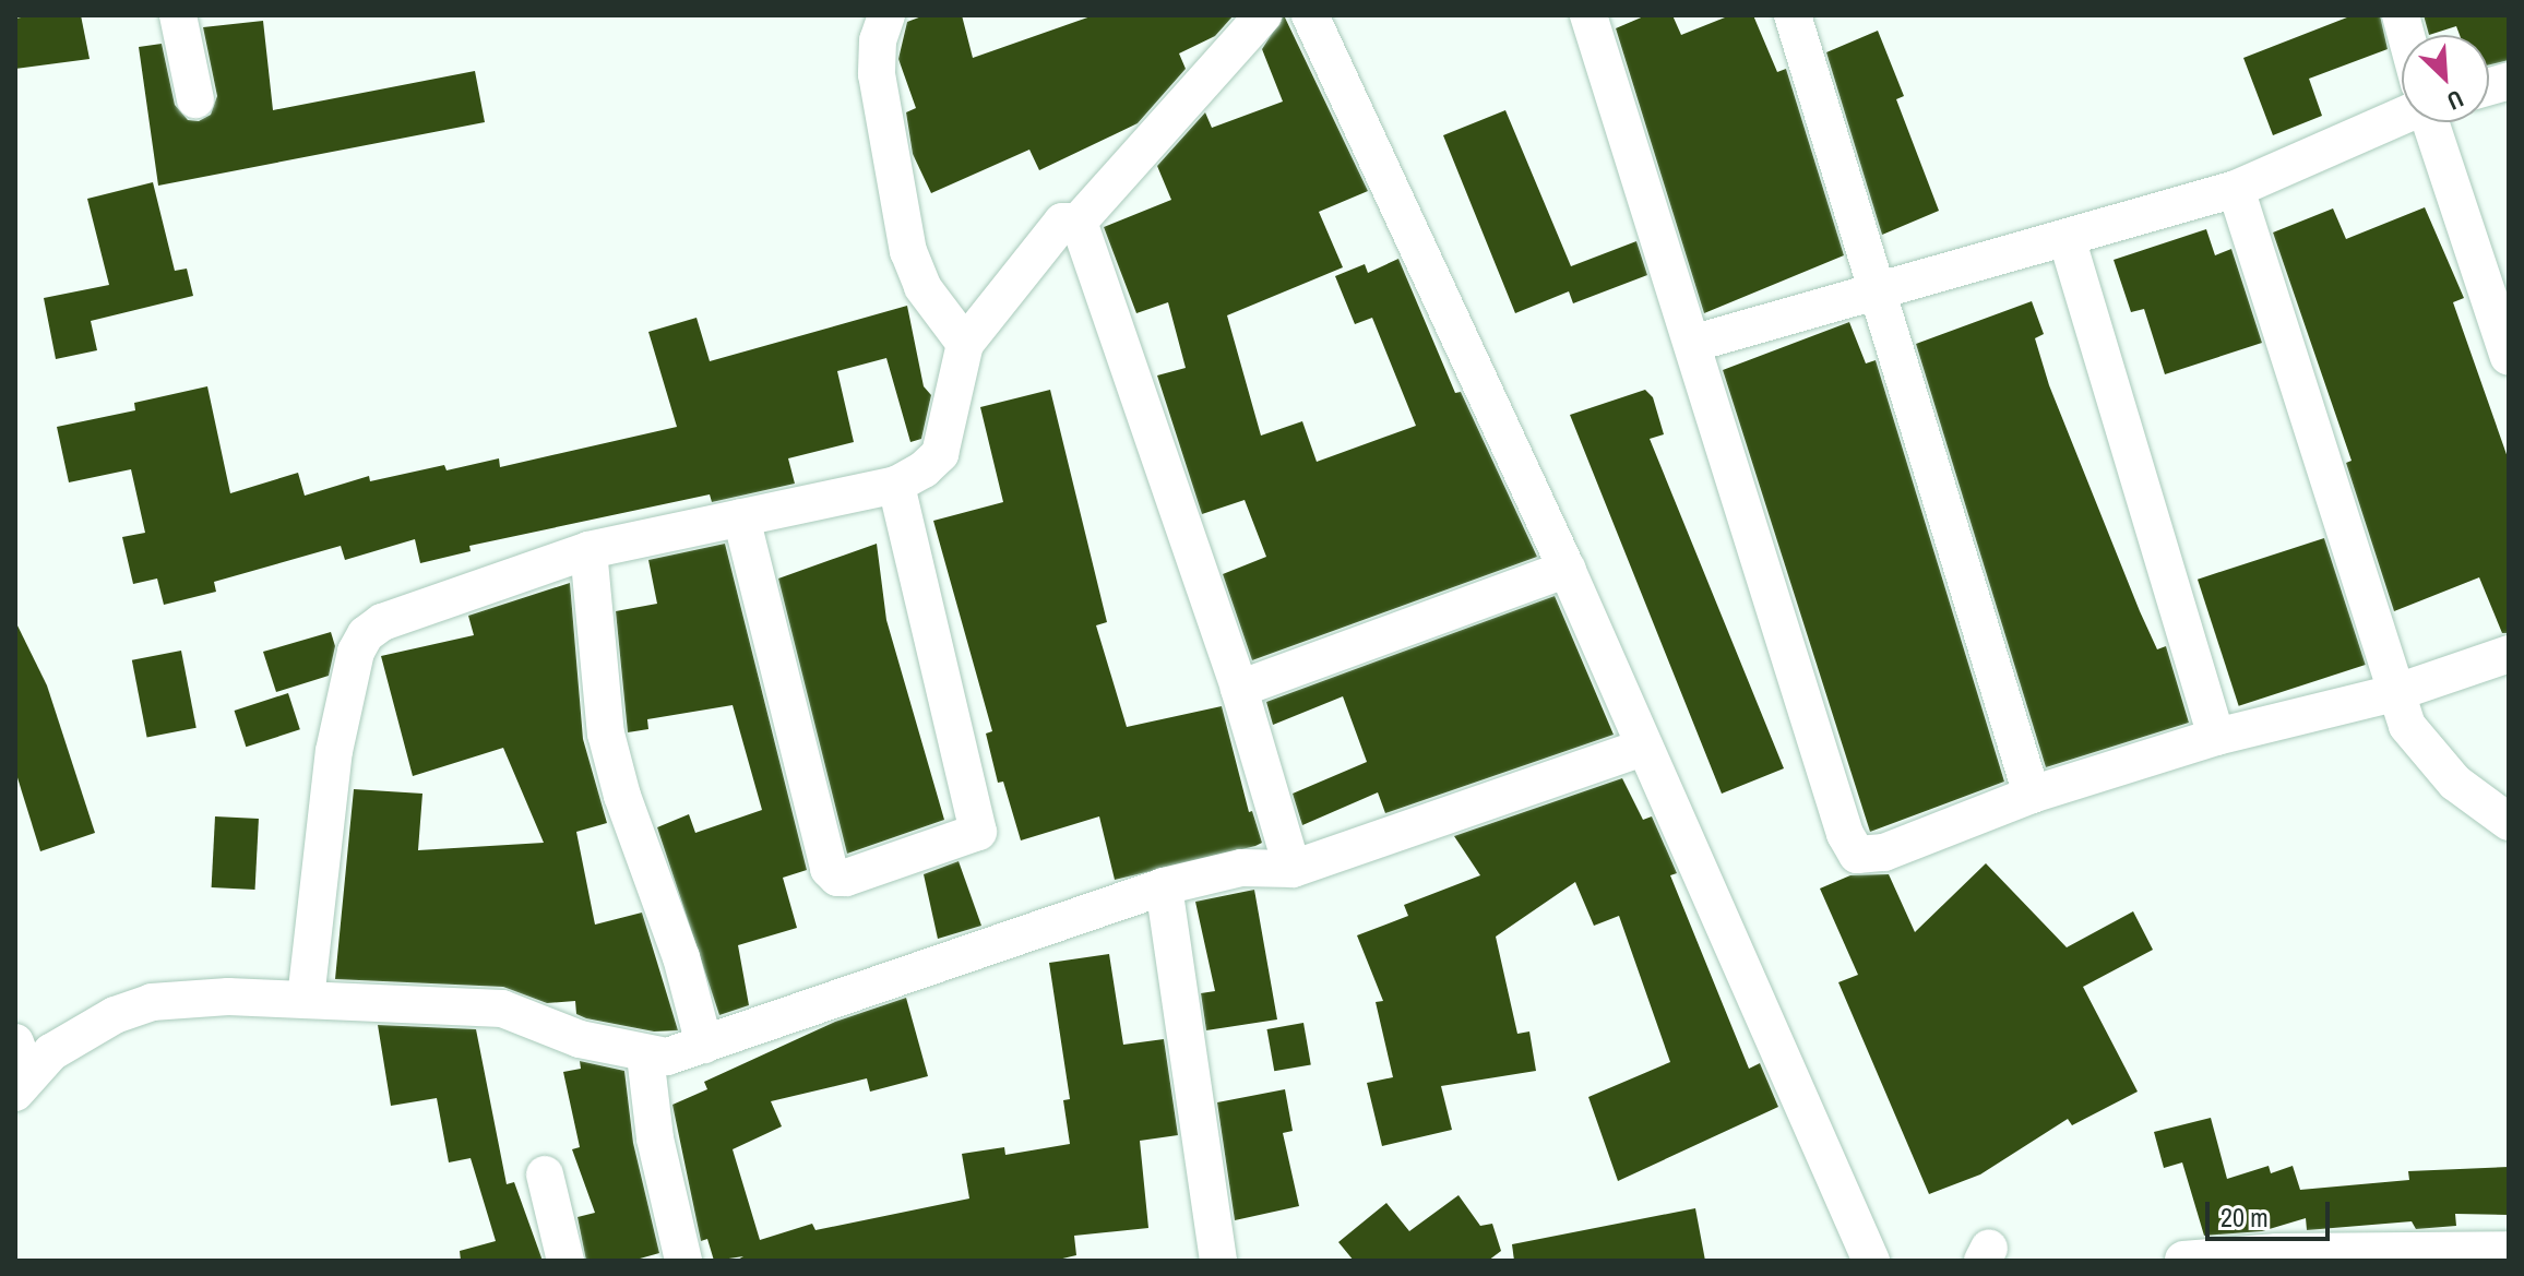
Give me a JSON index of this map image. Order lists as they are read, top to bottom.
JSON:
{
  "scale_bar": "20 m",
  "north": "bottom right"
}
